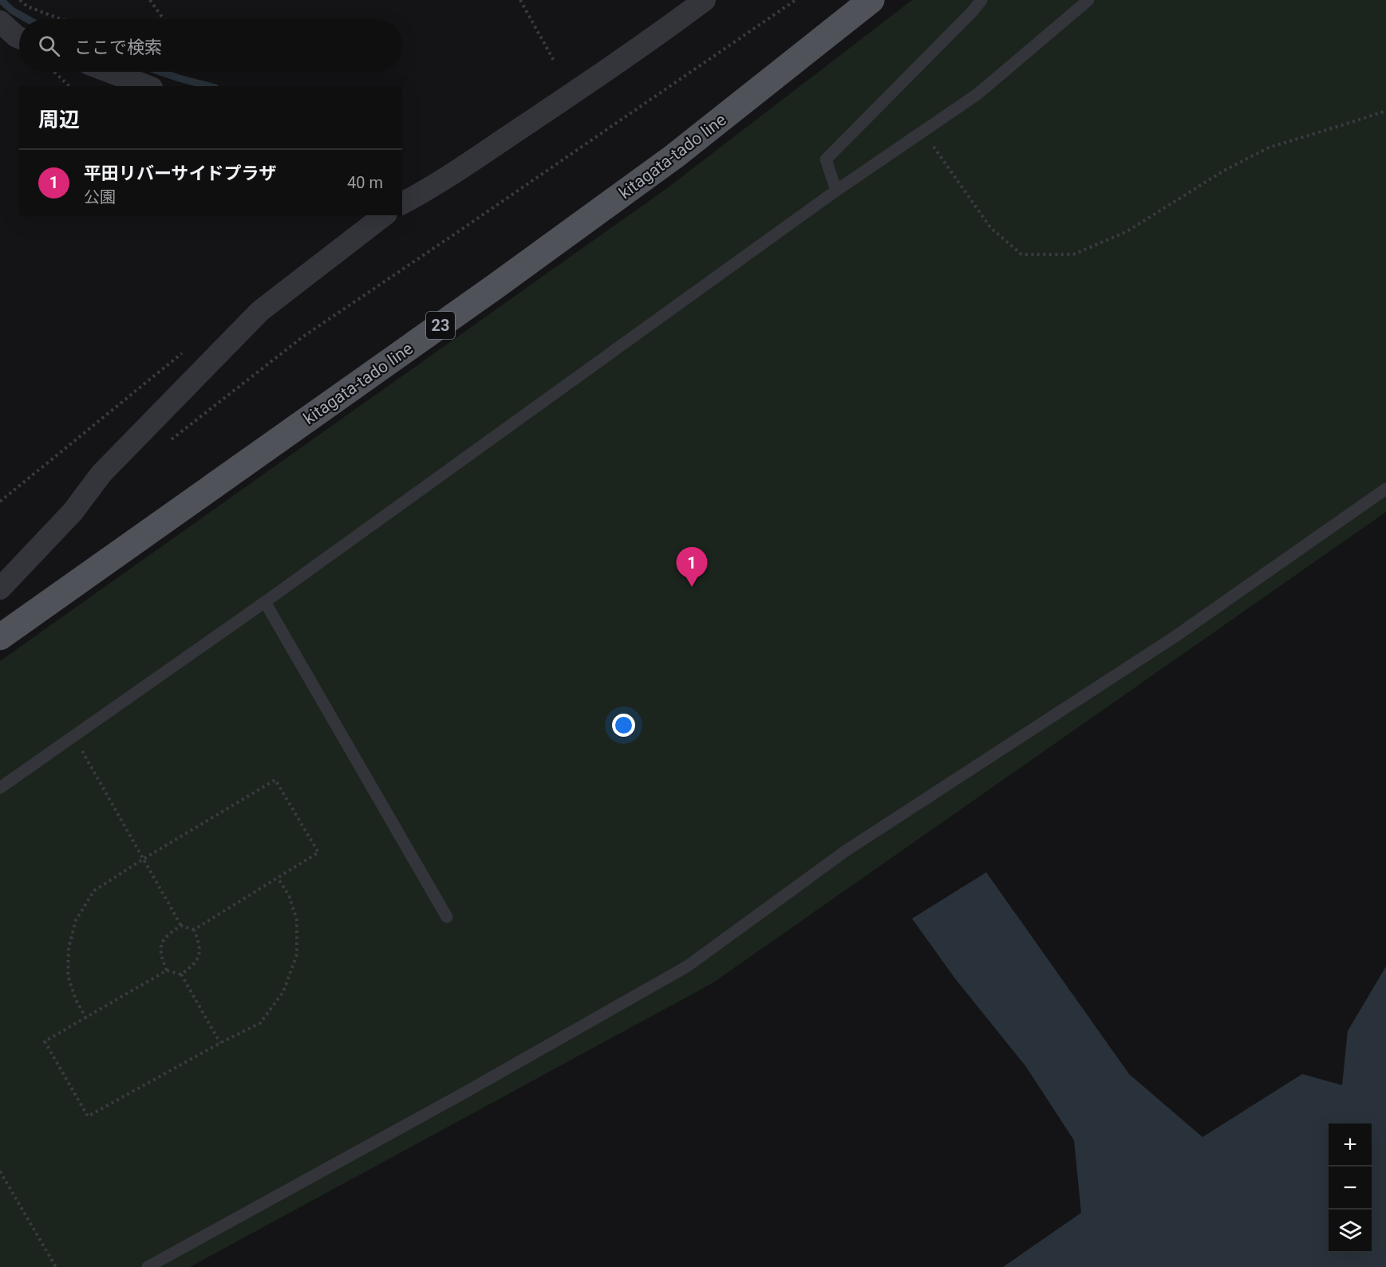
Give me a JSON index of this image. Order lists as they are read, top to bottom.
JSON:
{
  "streets": {
    "main road": ["kitagata-tado line", "23"]
  },
  "page": {
    "search": "ここで検索",
    "heading": "周辺",
    "list": [
      {
        "mark": "1",
        "name": "平田リバーサイドプラザ",
        "note": "公園",
        "value": "40 m"
      }
    ],
    "pins": "1",
    "map_buttons": ["+", "−"]
  }
}
